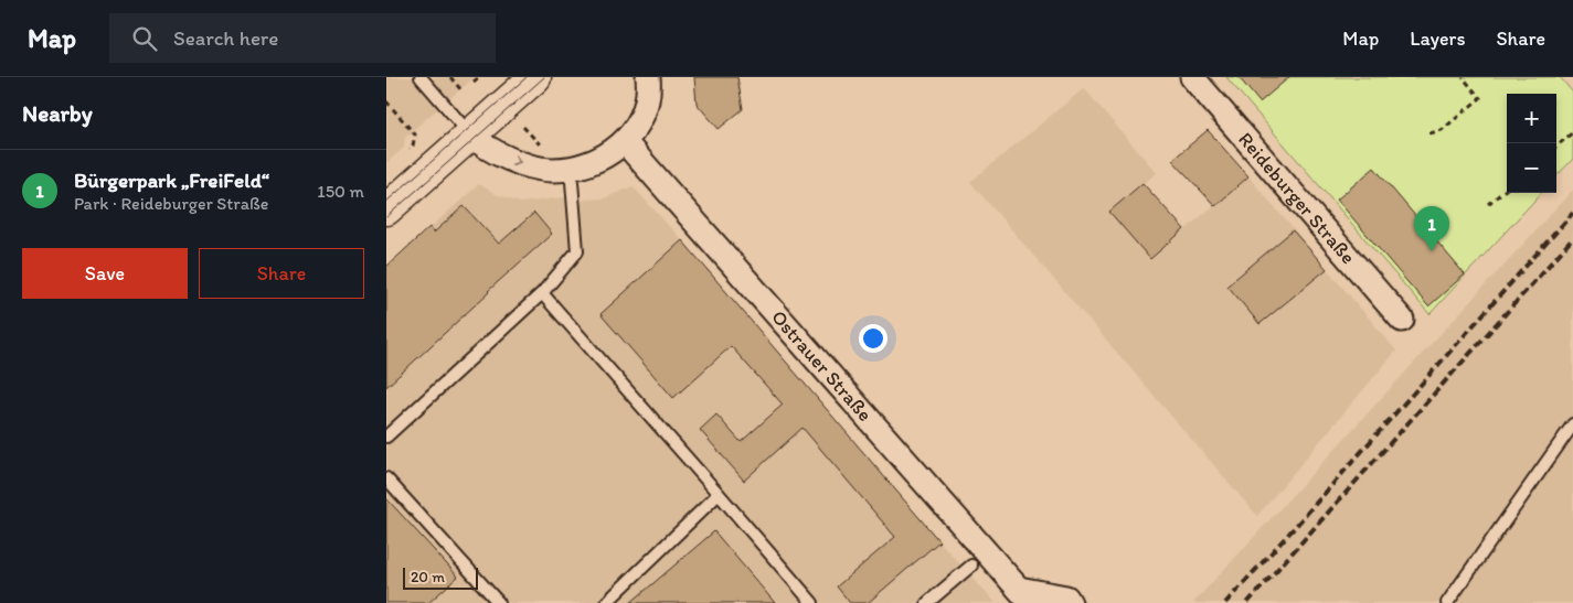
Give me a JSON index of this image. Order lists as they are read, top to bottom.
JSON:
{
  "streets": {
    "street": ["Reideburger Straße", "Ostrauer Straße"]
  },
  "scale_bar": "20 m",
  "page": {
    "header": "Map",
    "search": "Search here",
    "nav": ["Map", "Layers", "Share"],
    "heading": "Nearby",
    "map_buttons": ["+", "−"],
    "list": [
      {
        "mark": "1",
        "name": "Bürgerpark „FreiFeld“",
        "note": "Park · Reideburger Straße",
        "value": "150 m"
      }
    ],
    "pins": "1",
    "buttons": ["Save", "Share"],
    "scale": "20 m"
  }
}
